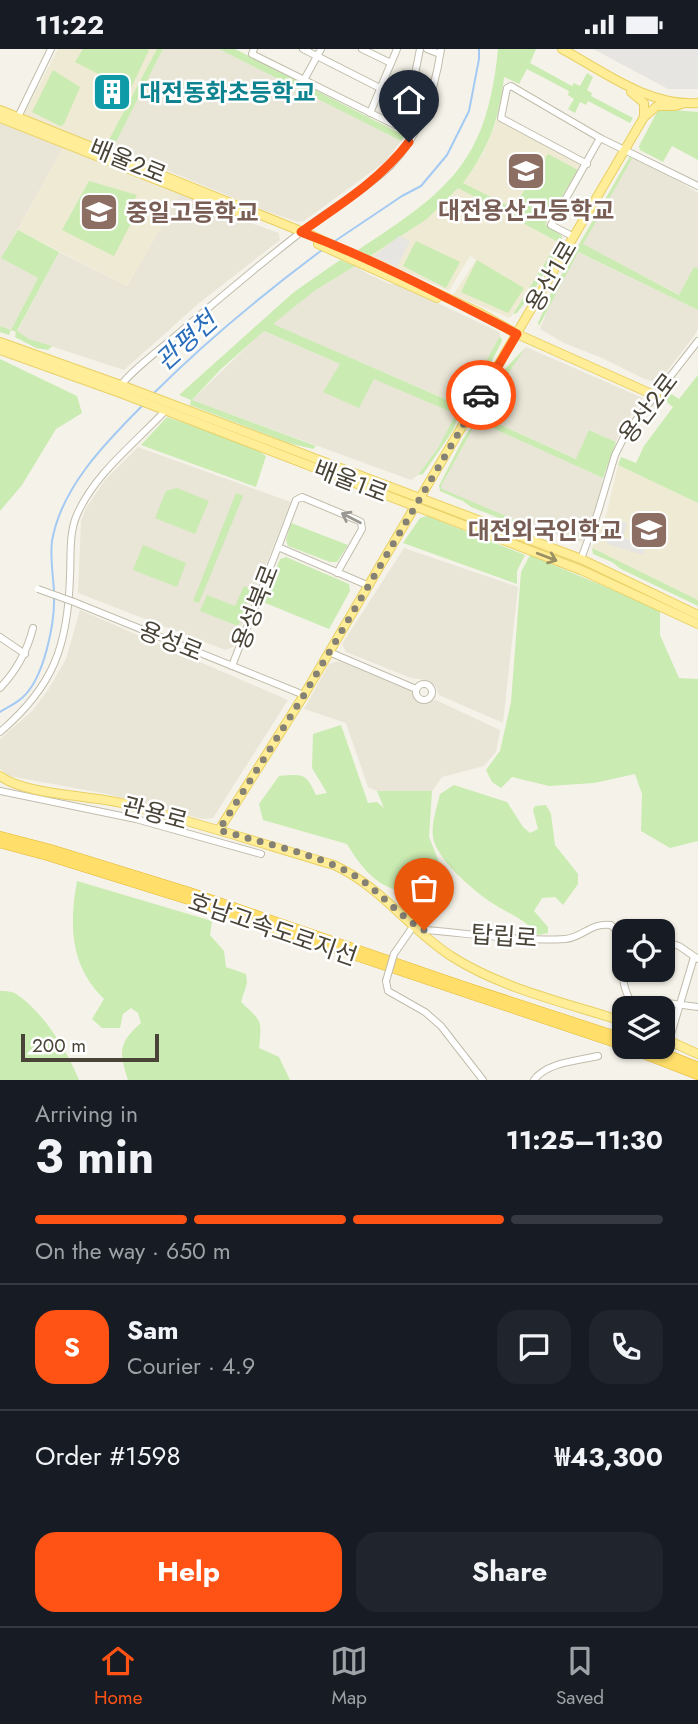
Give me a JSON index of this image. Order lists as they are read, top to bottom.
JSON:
{
  "streets": {
    "highway": ["호남고속도로지선"],
    "main road": [
      "배울2로",
      "용산1로",
      "배울1로",
      "관용로",
      "탑립로"
    ],
    "street": ["용산2로", "용성북로", "용성로"]
  },
  "crossings": [
    ["배울2로", "용산1로"],
    ["배울2로", "용산2로"],
    ["용산1로", "배울1로"],
    ["용산1로", "용성북로"],
    ["용산1로", "용성로"],
    ["용산1로", "관용로"],
    ["용산2로", "배울1로"],
    ["용성북로", "용성로"],
    ["관용로", "탑립로"]
  ],
  "water": ["관평천"],
  "places": {
    "building": ["대전동화초등학교"],
    "school or university": ["대전용산고등학교", "중일고등학교", "대전외국인학교"]
  },
  "scale_bar": "200 m",
  "page": {
    "status": "11:22",
    "scale": "200 m",
    "heading": ["3 min", "Arriving in", "11:25–11:30"],
    "panel": [
      "Sam",
      "Courier · 4.9",
      "Order #1598",
      "₩43,300"
    ],
    "bar": "On the way · 650 m",
    "round": "S",
    "buttons": ["Help", "Share"],
    "tabs": ["Home", "Map", "Saved"]
  }
}
